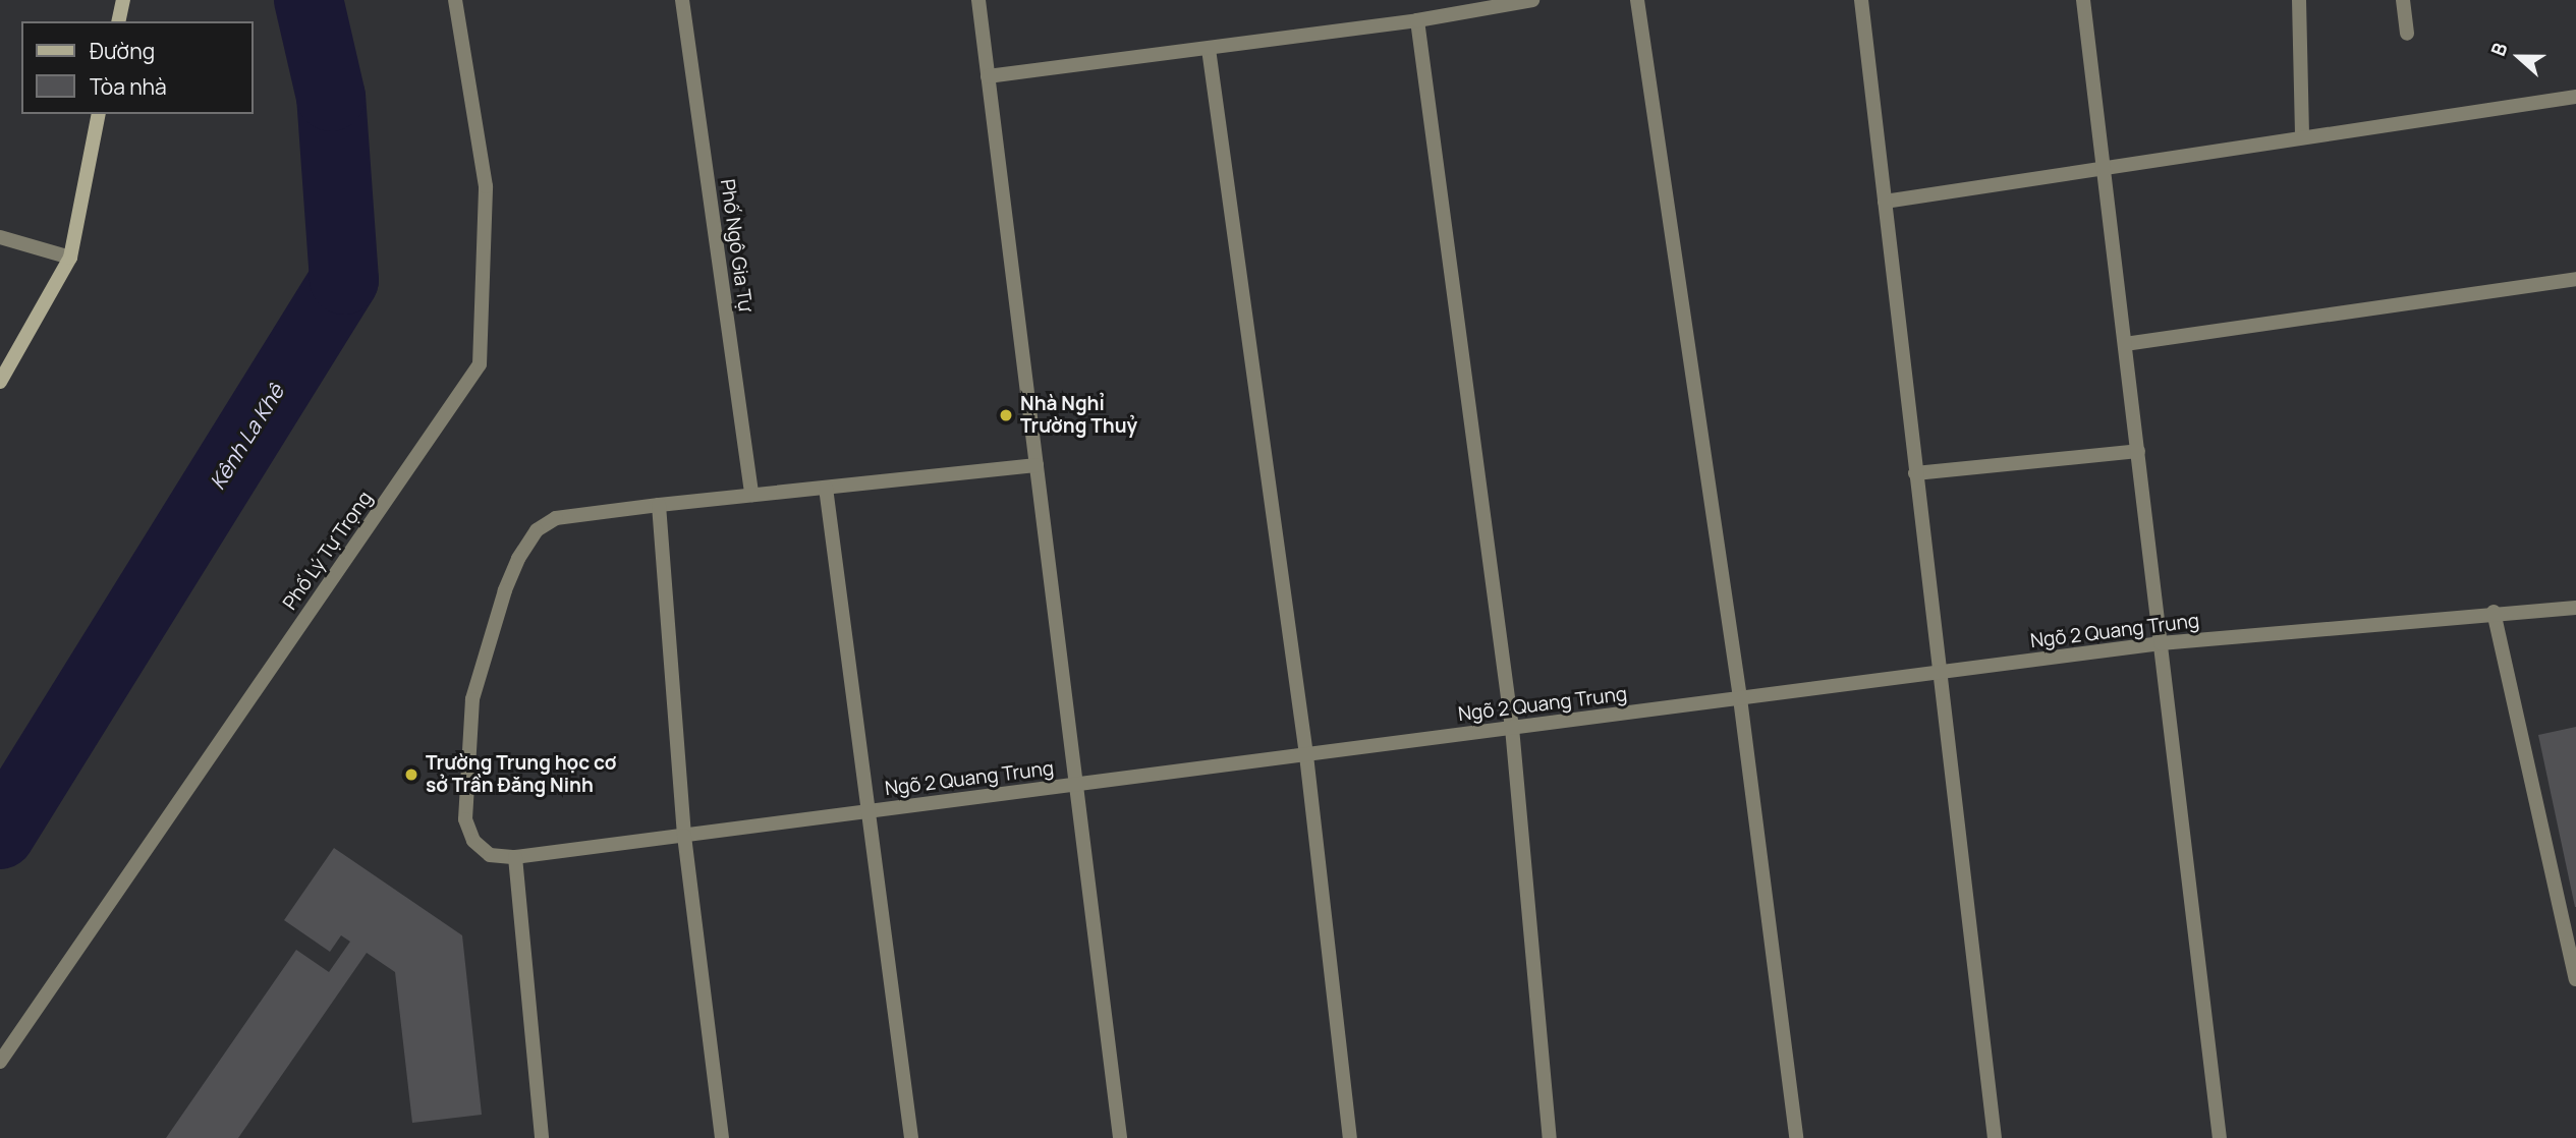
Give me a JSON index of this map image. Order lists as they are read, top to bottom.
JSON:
{
  "streets": {
    "street": ["Phố Ngô Gia Tự", "Phố Lý Tự Trọng", "Ngõ 2 Quang Trung"]
  },
  "water": ["Kênh La Khê"],
  "places": ["Nhà Nghỉ Trường Thuỷ", "Trường Trung học cơ sở Trần Đăng Ninh"],
  "legend": ["Đường", "Tòa nhà"],
  "north": "left"
}
